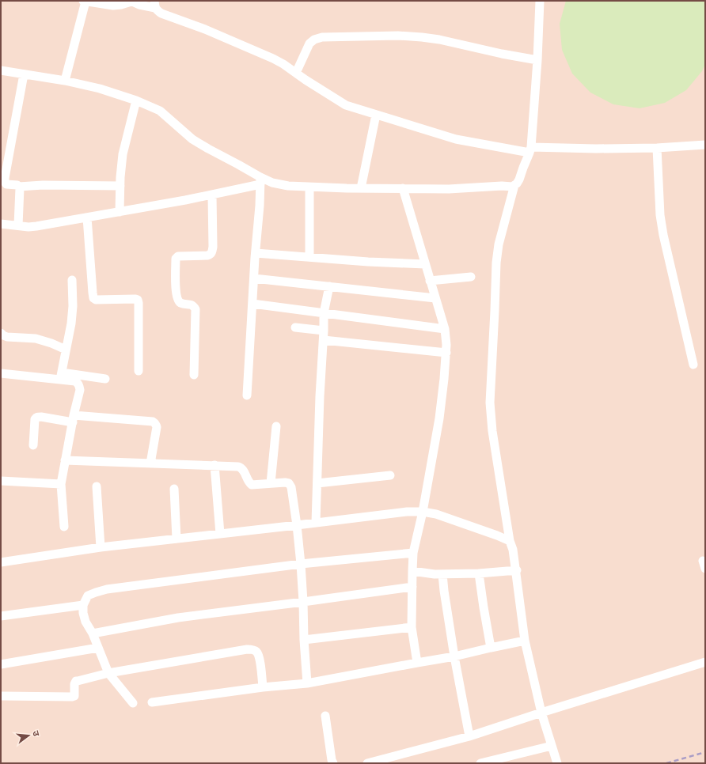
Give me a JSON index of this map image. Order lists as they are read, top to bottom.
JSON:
{
  "north": "right"
}
